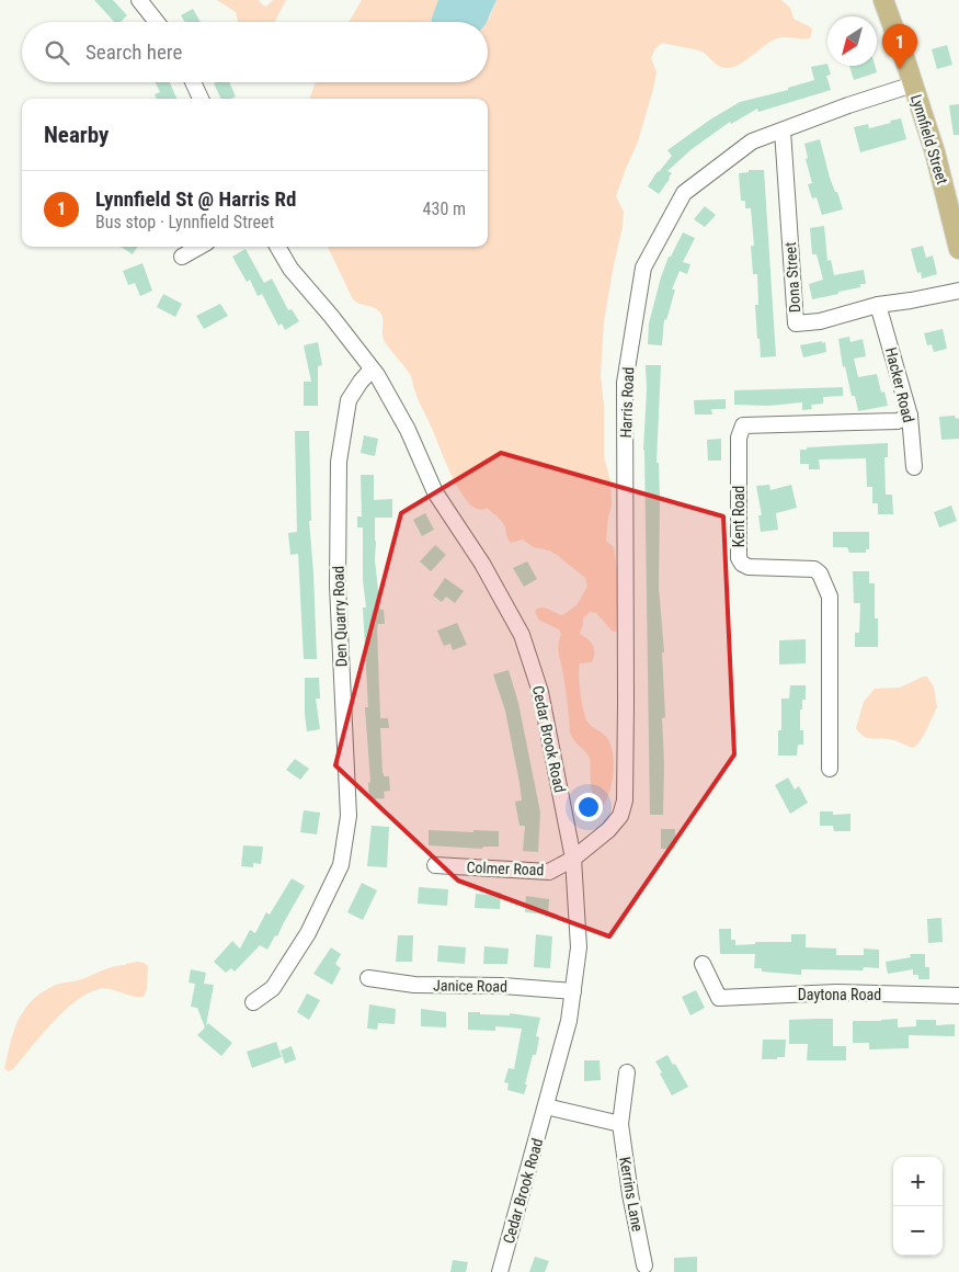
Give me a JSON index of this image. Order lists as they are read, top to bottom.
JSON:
{
  "streets": {
    "main road": ["Lynnfield Street"],
    "street": [
      "Dona Street",
      "Hacker Road",
      "Harris Road",
      "Kent Road",
      "Den Quarry Road",
      "Cedar Brook Road",
      "Colmer Road",
      "Janice Road",
      "Daytona Road",
      "Kerrins Lane"
    ]
  },
  "crossings": [
    ["Lynnfield Street", "Harris Road"],
    ["Dona Street", "Hacker Road"],
    ["Dona Street", "Harris Road"],
    ["Hacker Road", "Kent Road"],
    ["Harris Road", "Cedar Brook Road"],
    ["Harris Road", "Colmer Road"],
    ["Den Quarry Road", "Cedar Brook Road"],
    ["Cedar Brook Road", "Colmer Road"],
    ["Cedar Brook Road", "Janice Road"]
  ],
  "north": "bottom left",
  "page": {
    "search": "Search here",
    "pins": "1",
    "heading": "Nearby",
    "list": [
      {
        "mark": "1",
        "name": "Lynnfield St @ Harris Rd",
        "note": "Bus stop · Lynnfield Street",
        "value": "430 m"
      }
    ],
    "map_buttons": ["+", "−"]
  }
}
